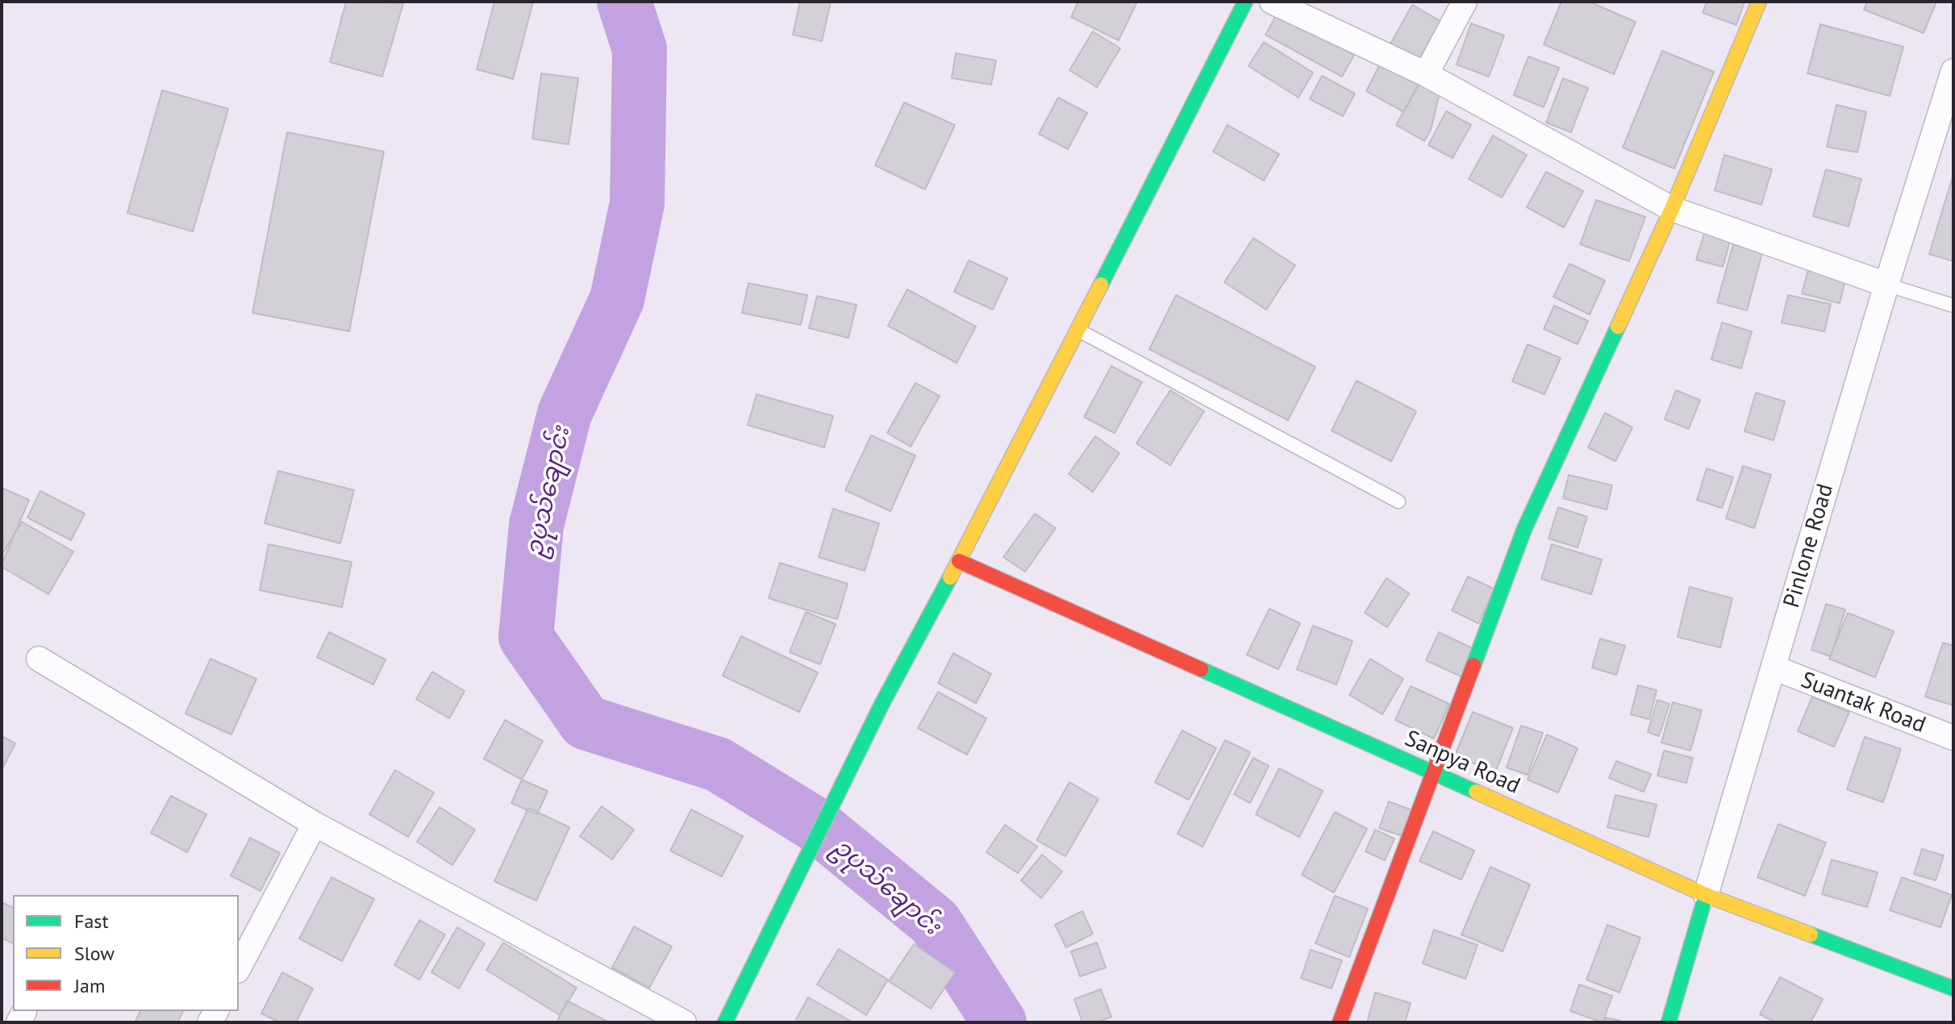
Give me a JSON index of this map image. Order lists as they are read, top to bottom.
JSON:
{
  "streets": {
    "main road": ["Pinlone Road", "Sanpya Road"],
    "street": ["Suantak Road"]
  },
  "crossings": [
    ["Pinlone Road", "Suantak Road"],
    ["Pinlone Road", "Sanpya Road"]
  ],
  "water": ["ဥပုသ်ချောင်း"],
  "legend": ["Fast", "Slow", "Jam"]
}
